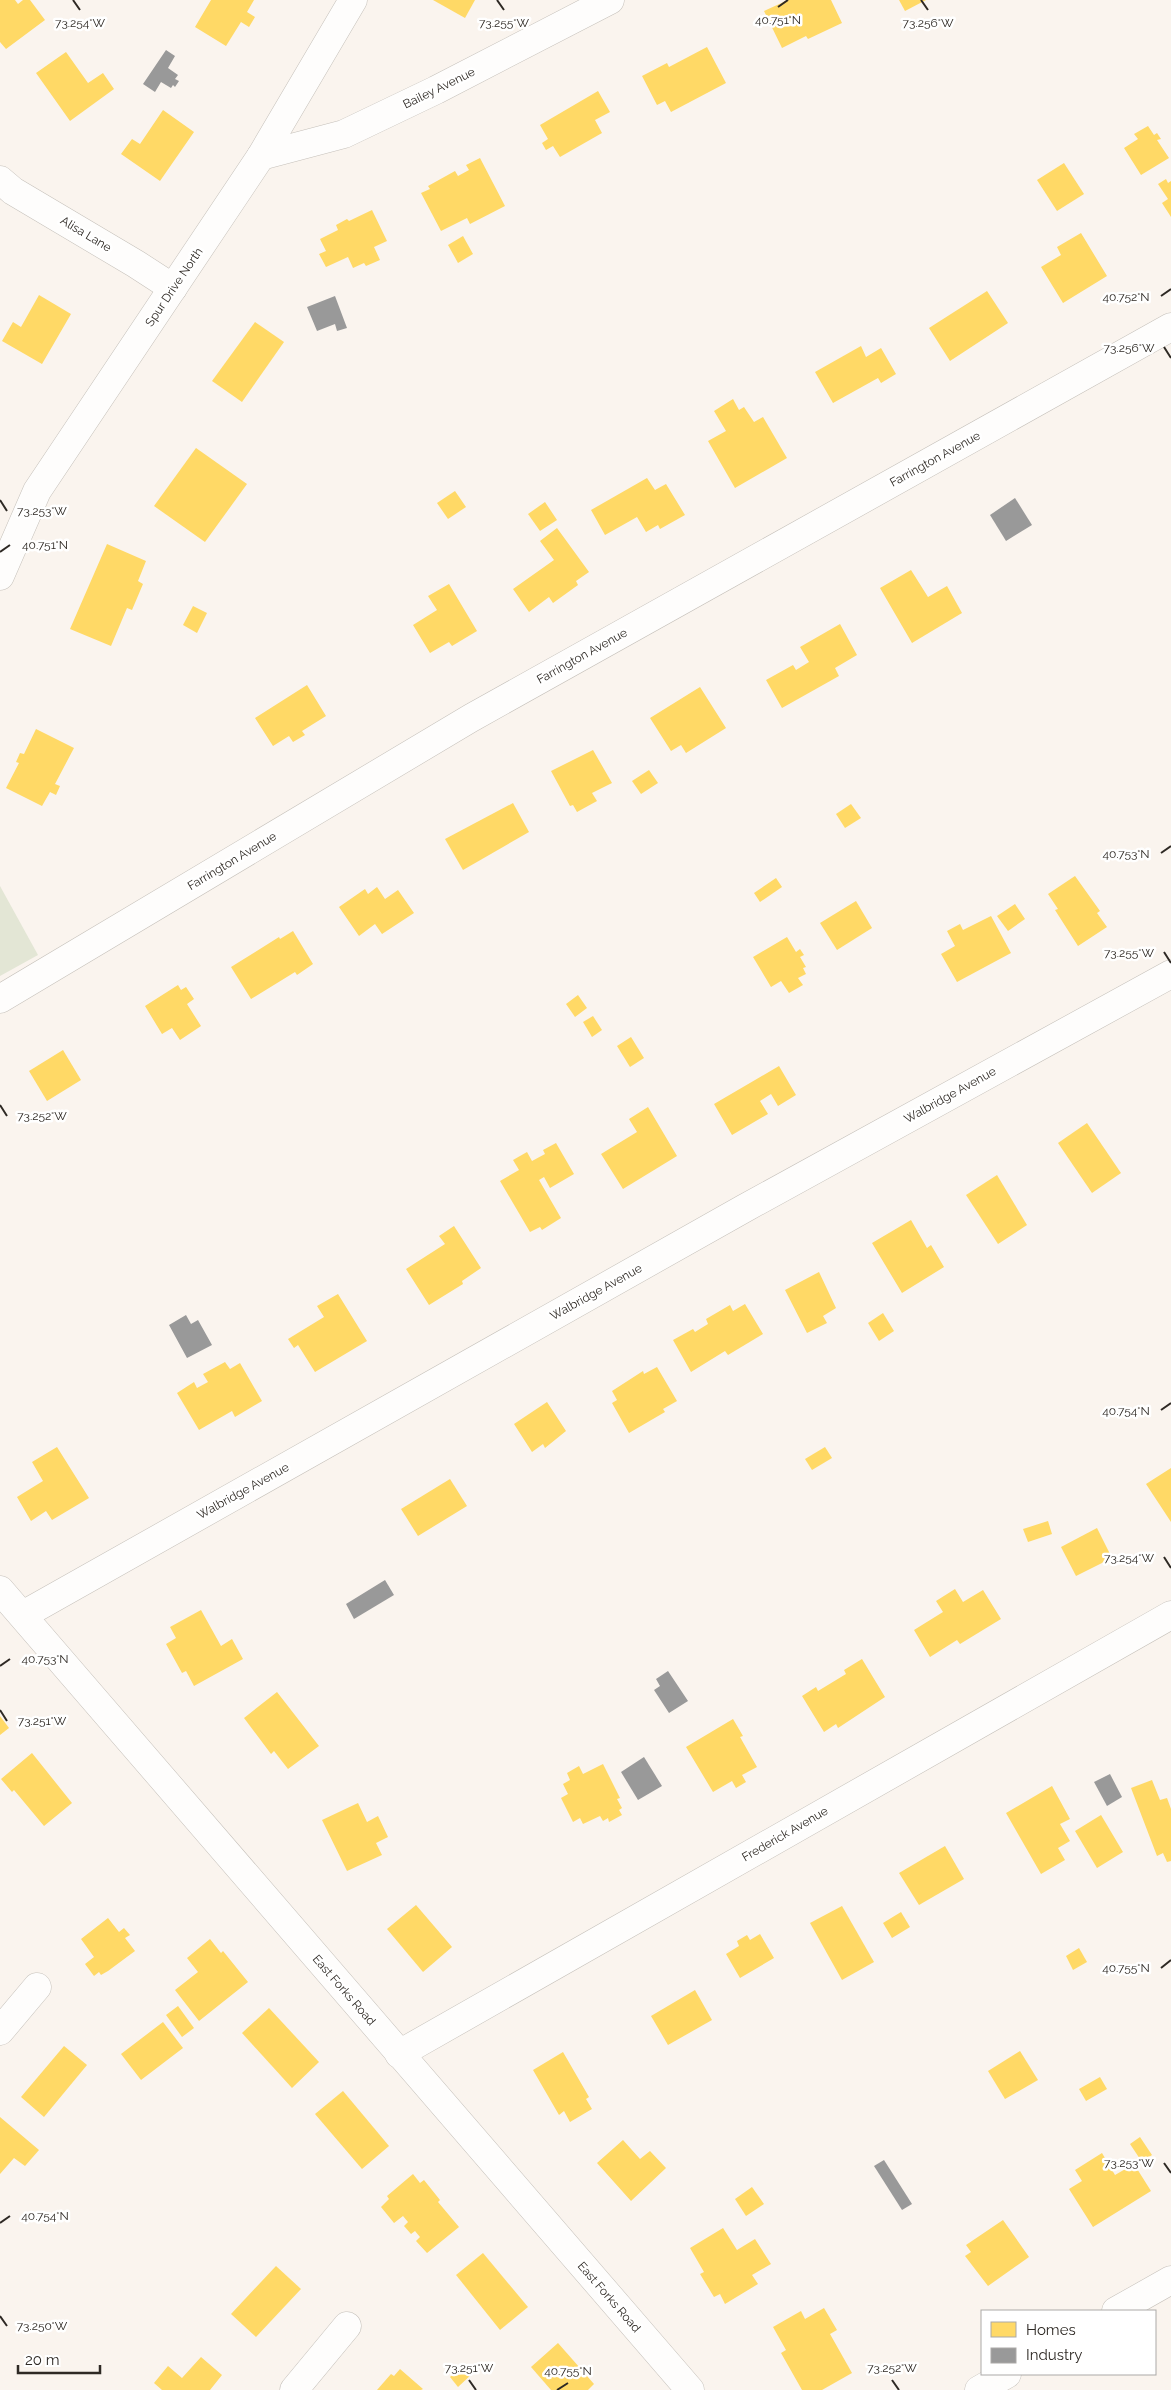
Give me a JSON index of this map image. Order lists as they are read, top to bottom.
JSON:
{
  "streets": {
    "street": [
      "Bailey Avenue",
      "Alisa Lane",
      "Spur Drive North",
      "Farrington Avenue",
      "Walbridge Avenue",
      "Frederick Avenue",
      "East Forks Road"
    ]
  },
  "crossings": [
    ["Bailey Avenue", "Spur Drive North"],
    ["Alisa Lane", "Spur Drive North"],
    ["Walbridge Avenue", "East Forks Road"],
    ["Frederick Avenue", "East Forks Road"]
  ],
  "legend": ["Homes", "Industry"],
  "scale_bar": "20 m",
  "coordinates": [
    "40.751°N",
    "73.254°W",
    "73.255°W",
    "73.256°W",
    "40.752°N",
    "73.253°W",
    "40.753°N",
    "73.252°W",
    "40.754°N",
    "73.251°W",
    "40.755°N",
    "73.250°W"
  ]
}
